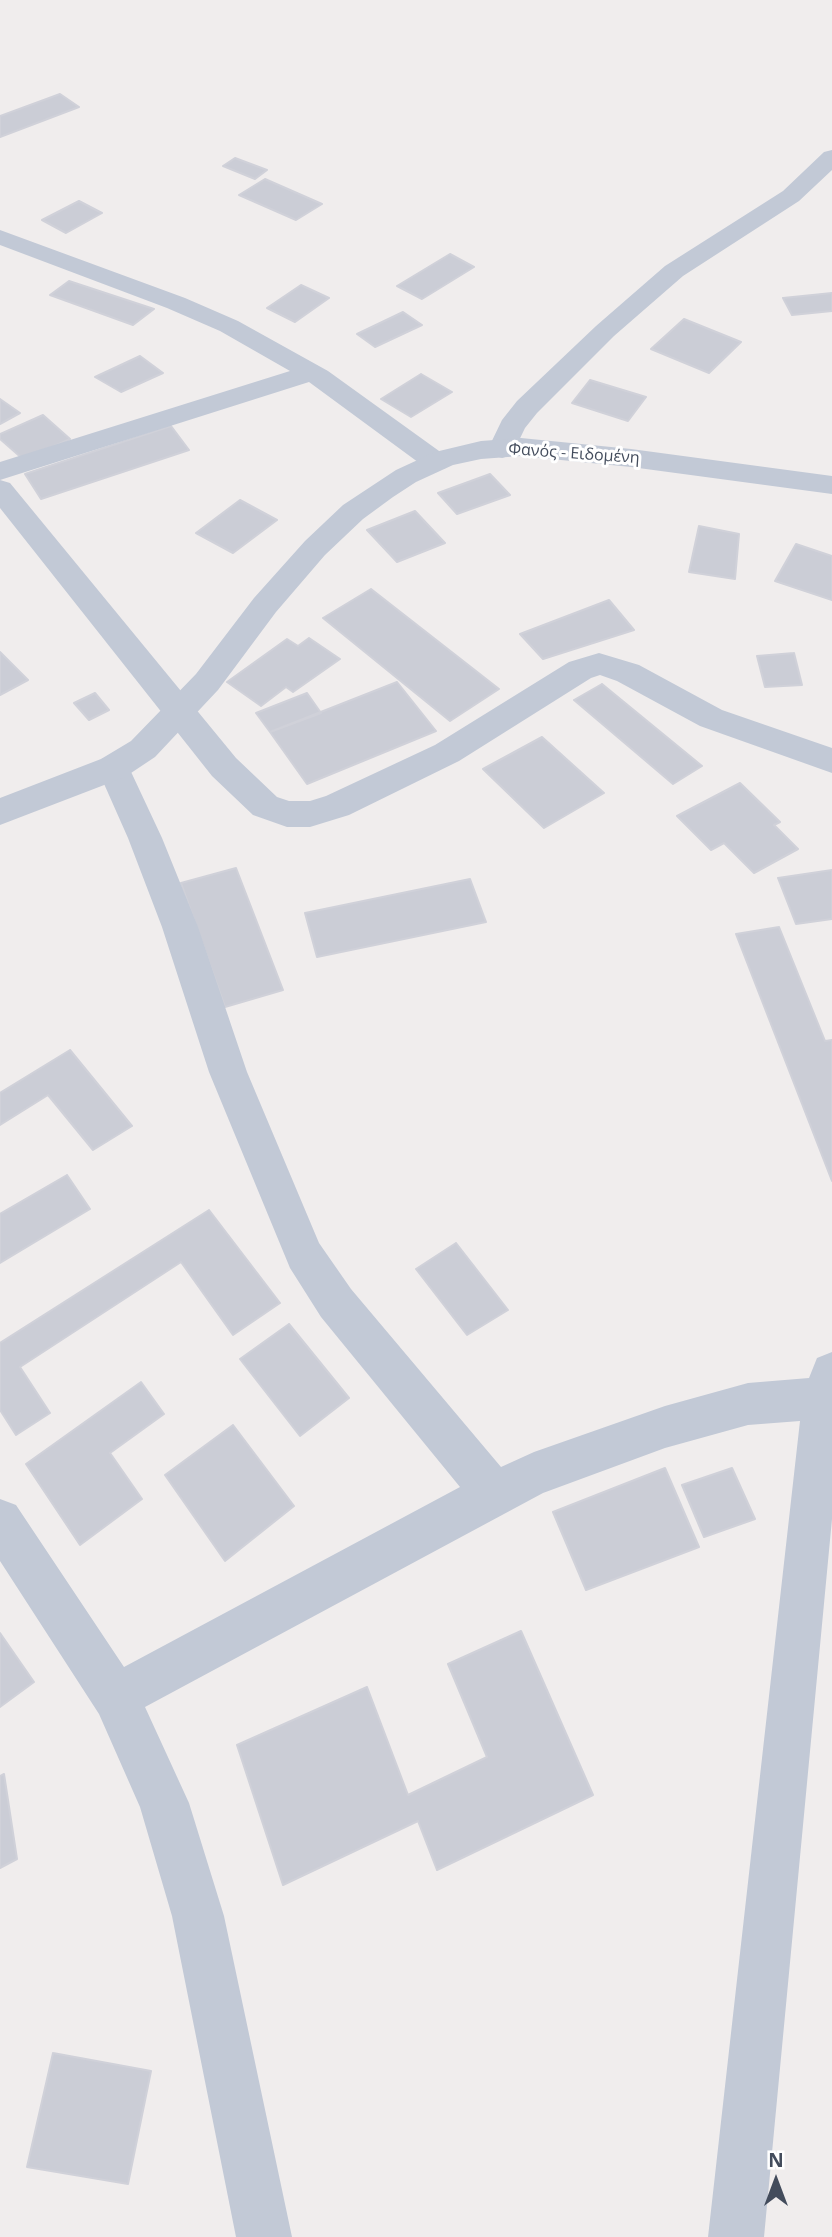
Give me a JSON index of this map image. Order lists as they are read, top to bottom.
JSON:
{
  "streets": {
    "street": ["Φανός - Ειδομένη"]
  },
  "north": "top"
}
